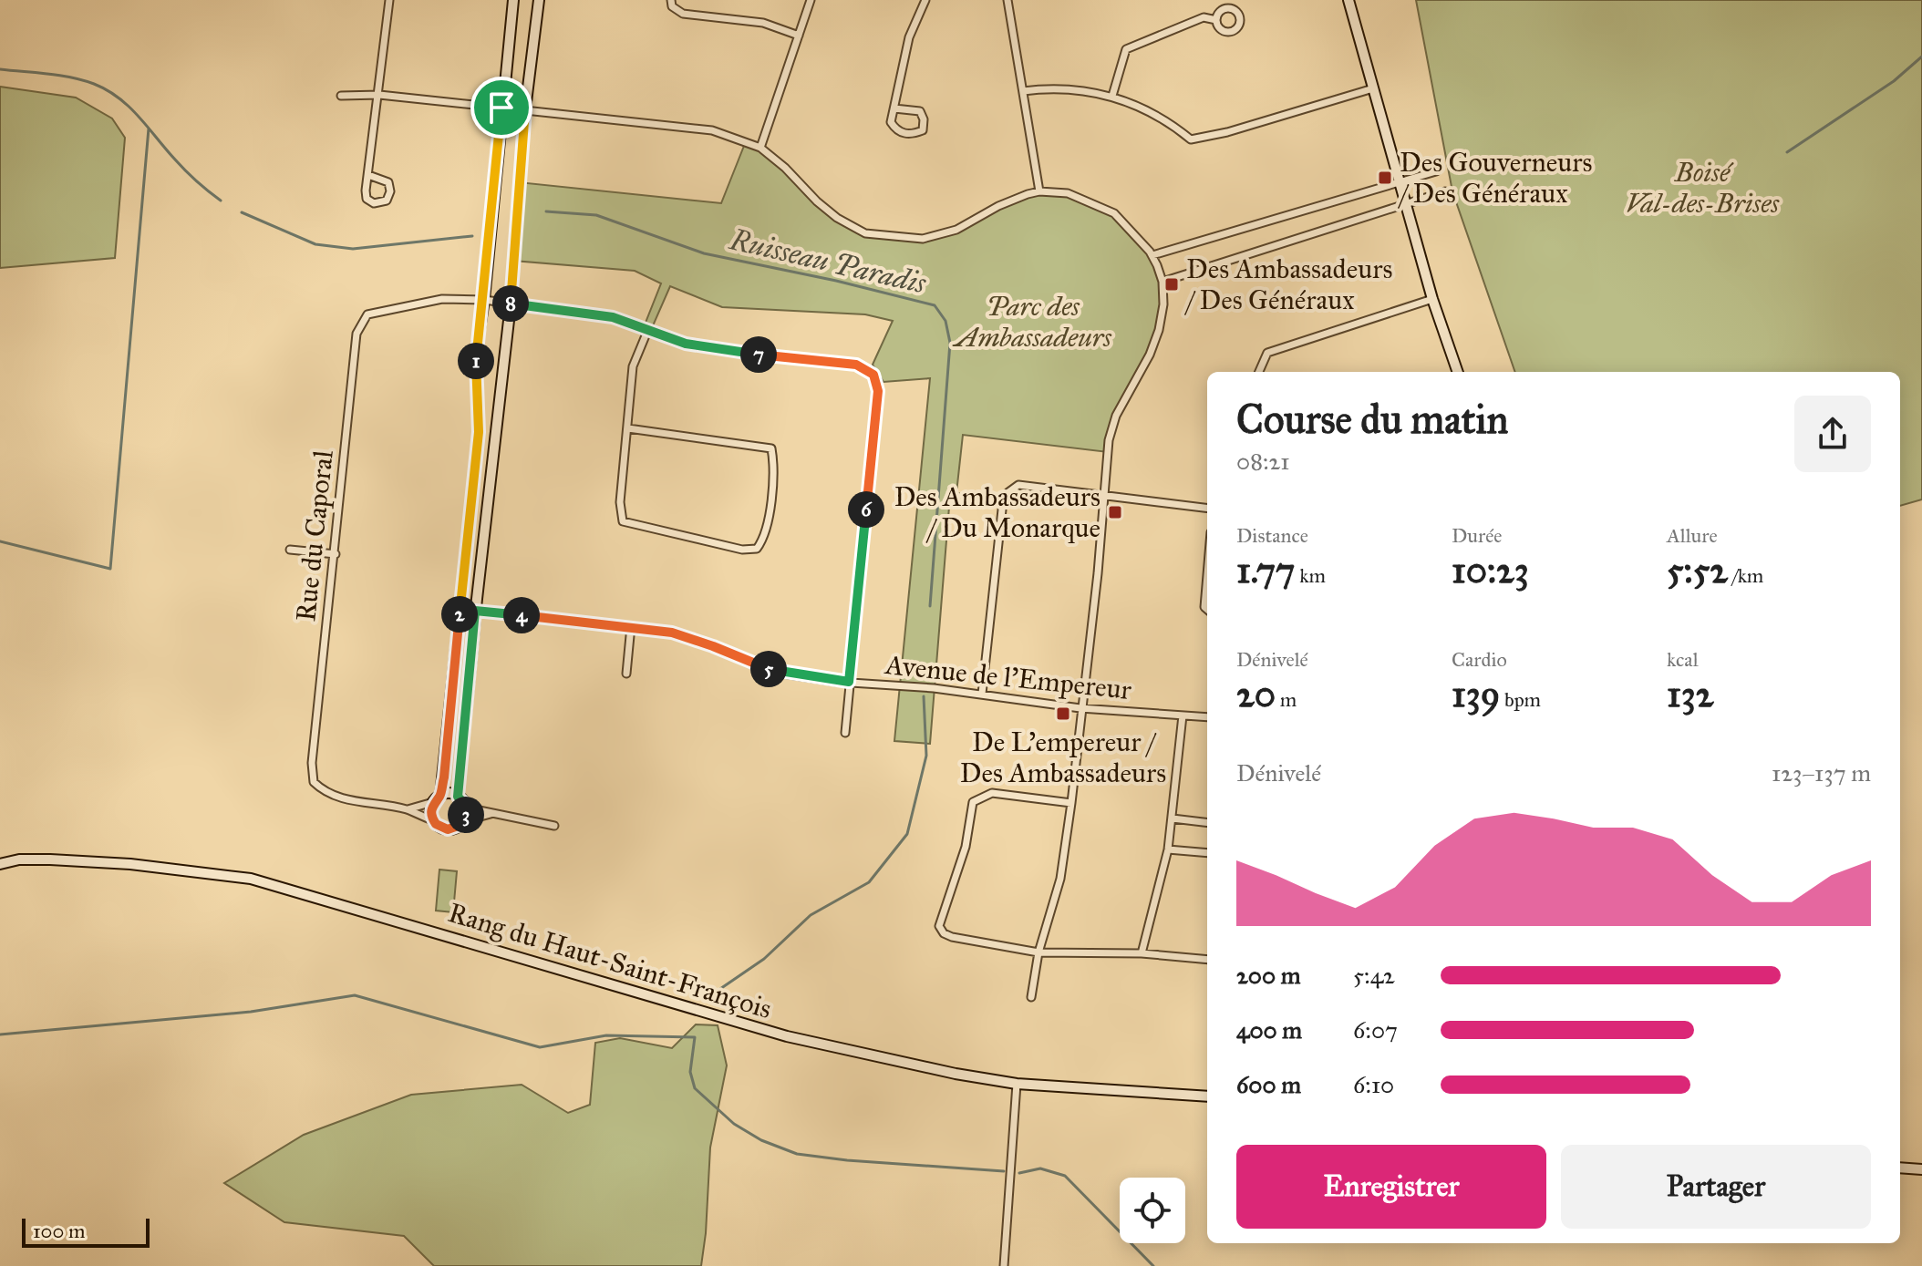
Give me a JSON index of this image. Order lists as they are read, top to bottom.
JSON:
{
  "streets": {
    "street": ["Rue du Caporal", "Avenue de l'Empereur", "Rang du Haut-Saint-François"]
  },
  "crossings": [
    ["Rue du Caporal", "Avenue de l'Empereur"]
  ],
  "water": ["Ruisseau Paradis"],
  "parks": ["Boisé Val-des-Brises", "Parc des Ambassadeurs"],
  "places": {
    "transit": [
      "Des Gouverneurs / Des Généraux",
      "Des Ambassadeurs / Des Généraux",
      "Des Ambassadeurs / Du Monarque",
      "De L'empereur / Des Ambassadeurs"
    ]
  },
  "scale_bar": "100 m",
  "page": {
    "pins": [
      "8",
      "7",
      "1",
      "6",
      "2",
      "4",
      "5",
      "3"
    ],
    "heading": ["Course du matin", "08:21"],
    "stats": [
      ["Distance", "1.77 km"],
      ["Durée", "10:23"],
      ["Allure", "5:52 /km"],
      ["Dénivelé", "20 m"],
      ["Cardio", "139 bpm"],
      ["kcal", "132"]
    ],
    "chart": ["Dénivelé", "123–137 m"],
    "list": [
      {
        "name": "200 m",
        "note": "5:42"
      },
      {
        "name": "400 m",
        "note": "6:07"
      },
      {
        "name": "600 m",
        "note": "6:10"
      }
    ],
    "buttons": ["Enregistrer", "Partager"],
    "scale": "100 m"
  }
}
